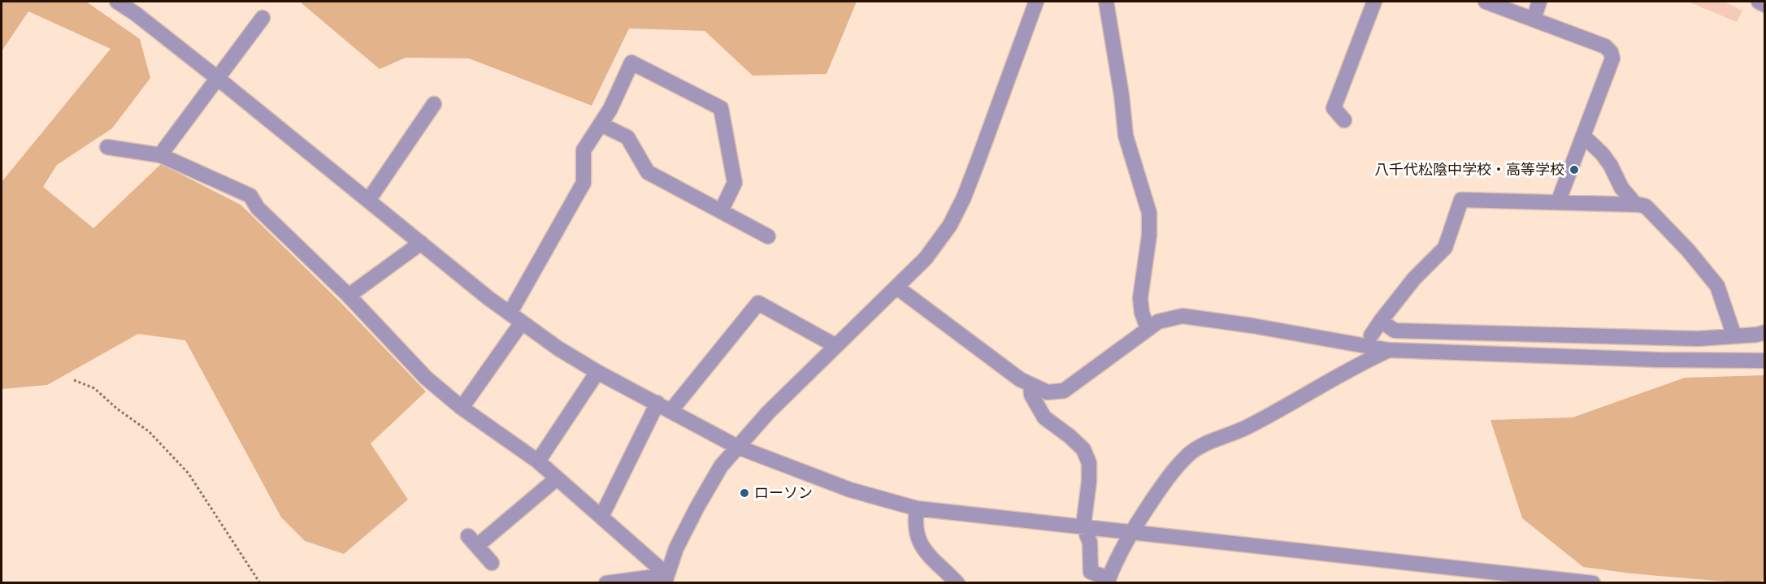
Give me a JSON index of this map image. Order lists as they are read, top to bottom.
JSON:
{
  "places": ["八千代松陰中学校・高等学校", "ローソン"]
}
